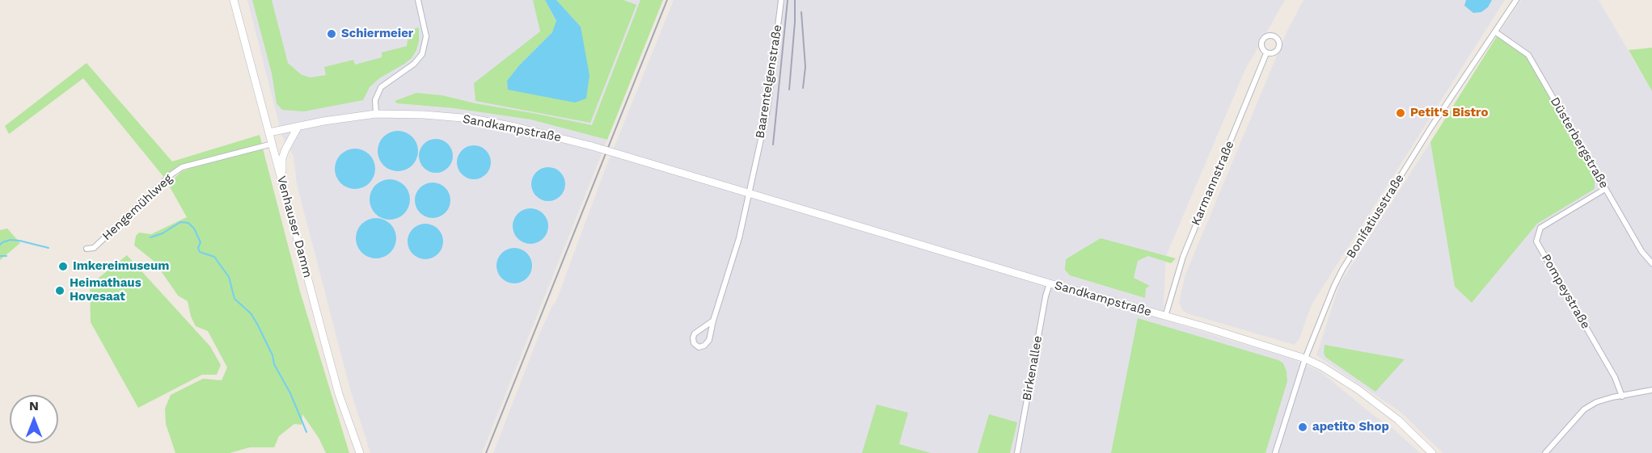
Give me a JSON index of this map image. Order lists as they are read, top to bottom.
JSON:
{
  "streets": {
    "street": [
      "Baarentelgenstraße",
      "Sandkampstraße",
      "Düsterbergstraße",
      "Karmannstraße",
      "Hengemühlweg",
      "Bonifatiusstraße",
      "Venhauser Damm",
      "Pompeystraße",
      "Birkenallee"
    ]
  },
  "crossings": [
    ["Baarentelgenstraße", "Sandkampstraße"],
    ["Sandkampstraße", "Karmannstraße"],
    ["Sandkampstraße", "Bonifatiusstraße"],
    ["Sandkampstraße", "Venhauser Damm"],
    ["Sandkampstraße", "Birkenallee"],
    ["Düsterbergstraße", "Bonifatiusstraße"],
    ["Düsterbergstraße", "Pompeystraße"],
    ["Hengemühlweg", "Venhauser Damm"]
  ],
  "places": [
    "Schiermeier",
    "Petit's Bistro",
    "Imkereimuseum",
    "Heimathaus Hovesaat",
    "apetito Shop"
  ],
  "north": "top"
}
